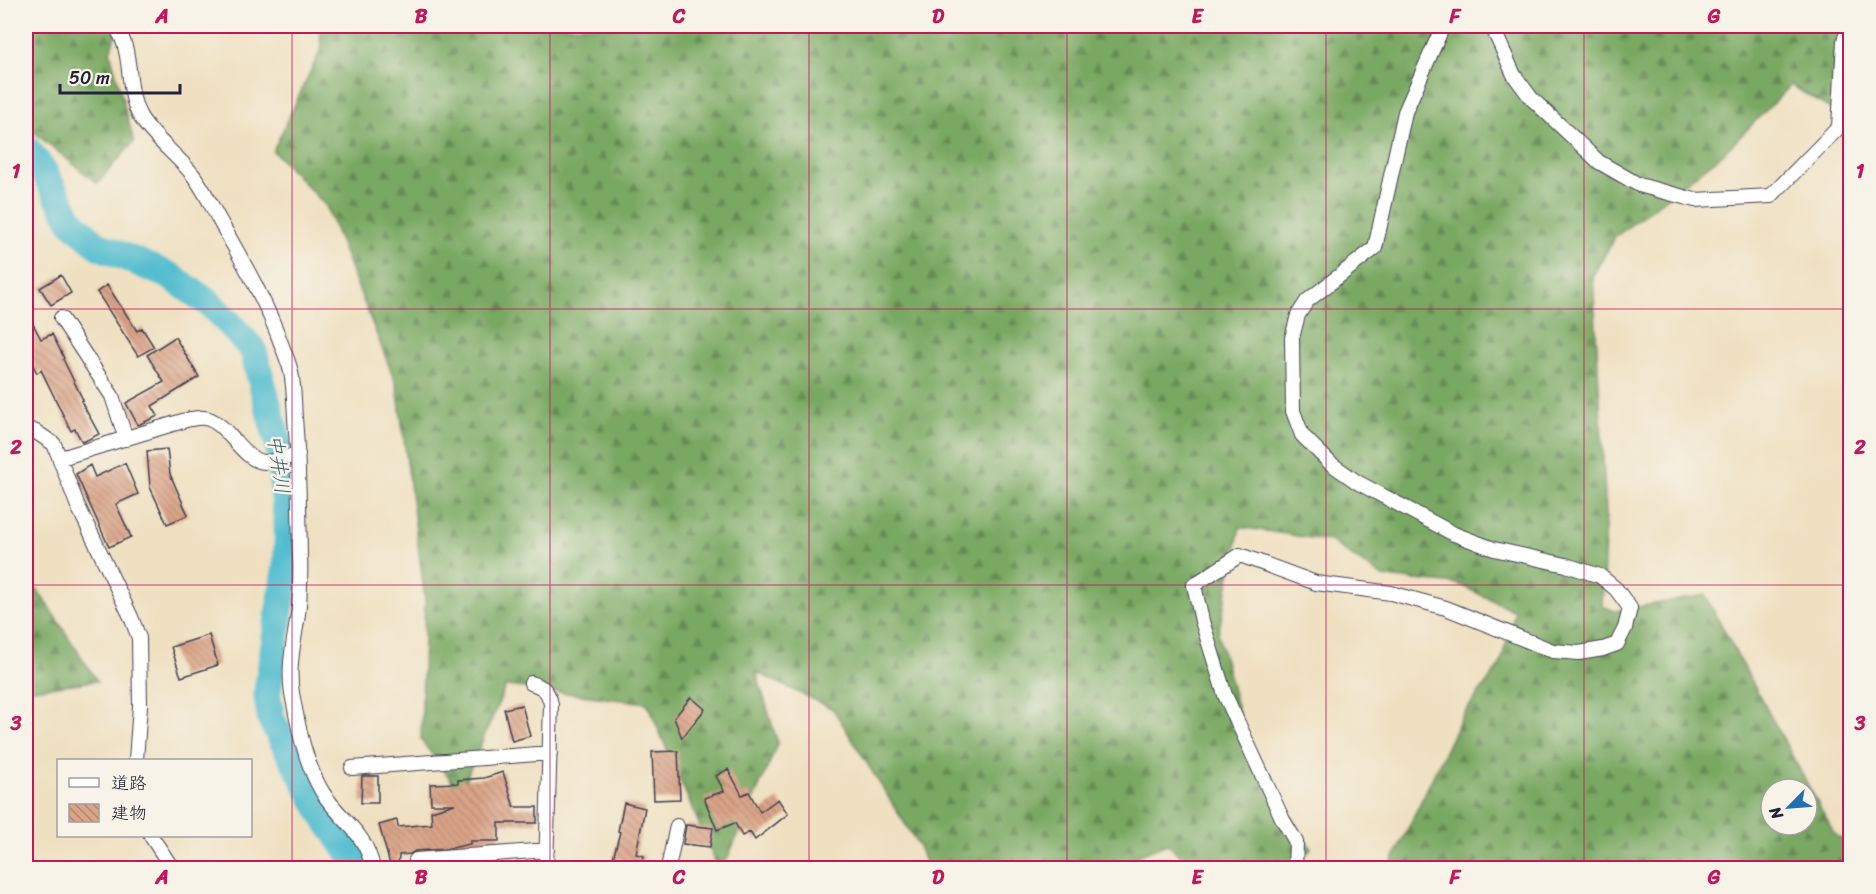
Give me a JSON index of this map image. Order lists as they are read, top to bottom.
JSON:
{
  "water": ["中井川"],
  "legend": ["道路", "建物"],
  "scale_bar": "50 m",
  "north": "bottom left",
  "grid": {
    "columns": [
      "A",
      "B",
      "C",
      "D",
      "E",
      "F",
      "G"
    ],
    "rows": ["1", "2", "3"]
  }
}
